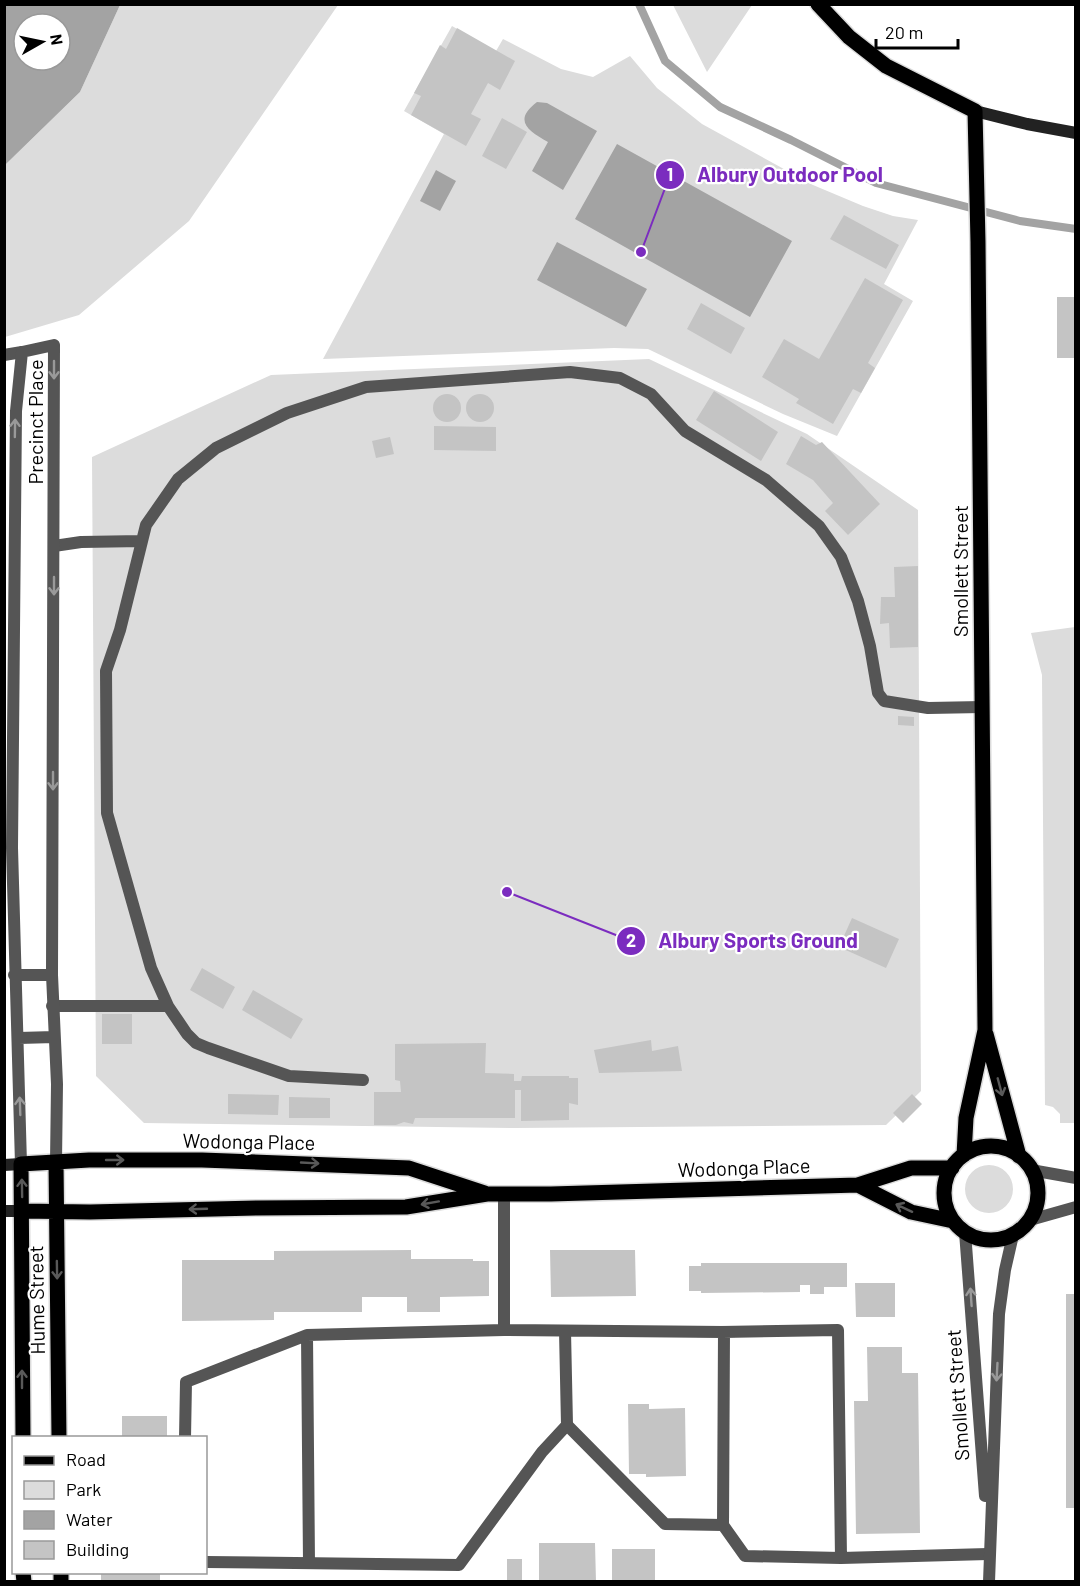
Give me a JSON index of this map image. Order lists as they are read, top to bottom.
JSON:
{
  "streets": {
    "main road": ["Smollett Street", "Wodonga Place", "Hume Street"],
    "street": ["Precinct Place"]
  },
  "crossings": [
    ["Precinct Place", "Wodonga Place"],
    ["Precinct Place", "Hume Street"],
    ["Smollett Street", "Wodonga Place"],
    ["Wodonga Place", "Hume Street"]
  ],
  "places": ["Albury Outdoor Pool", "Albury Sports Ground"],
  "legend": [
    "Road",
    "Park",
    "Water",
    "Building"
  ],
  "scale_bar": "20 m",
  "north": "right"
}
